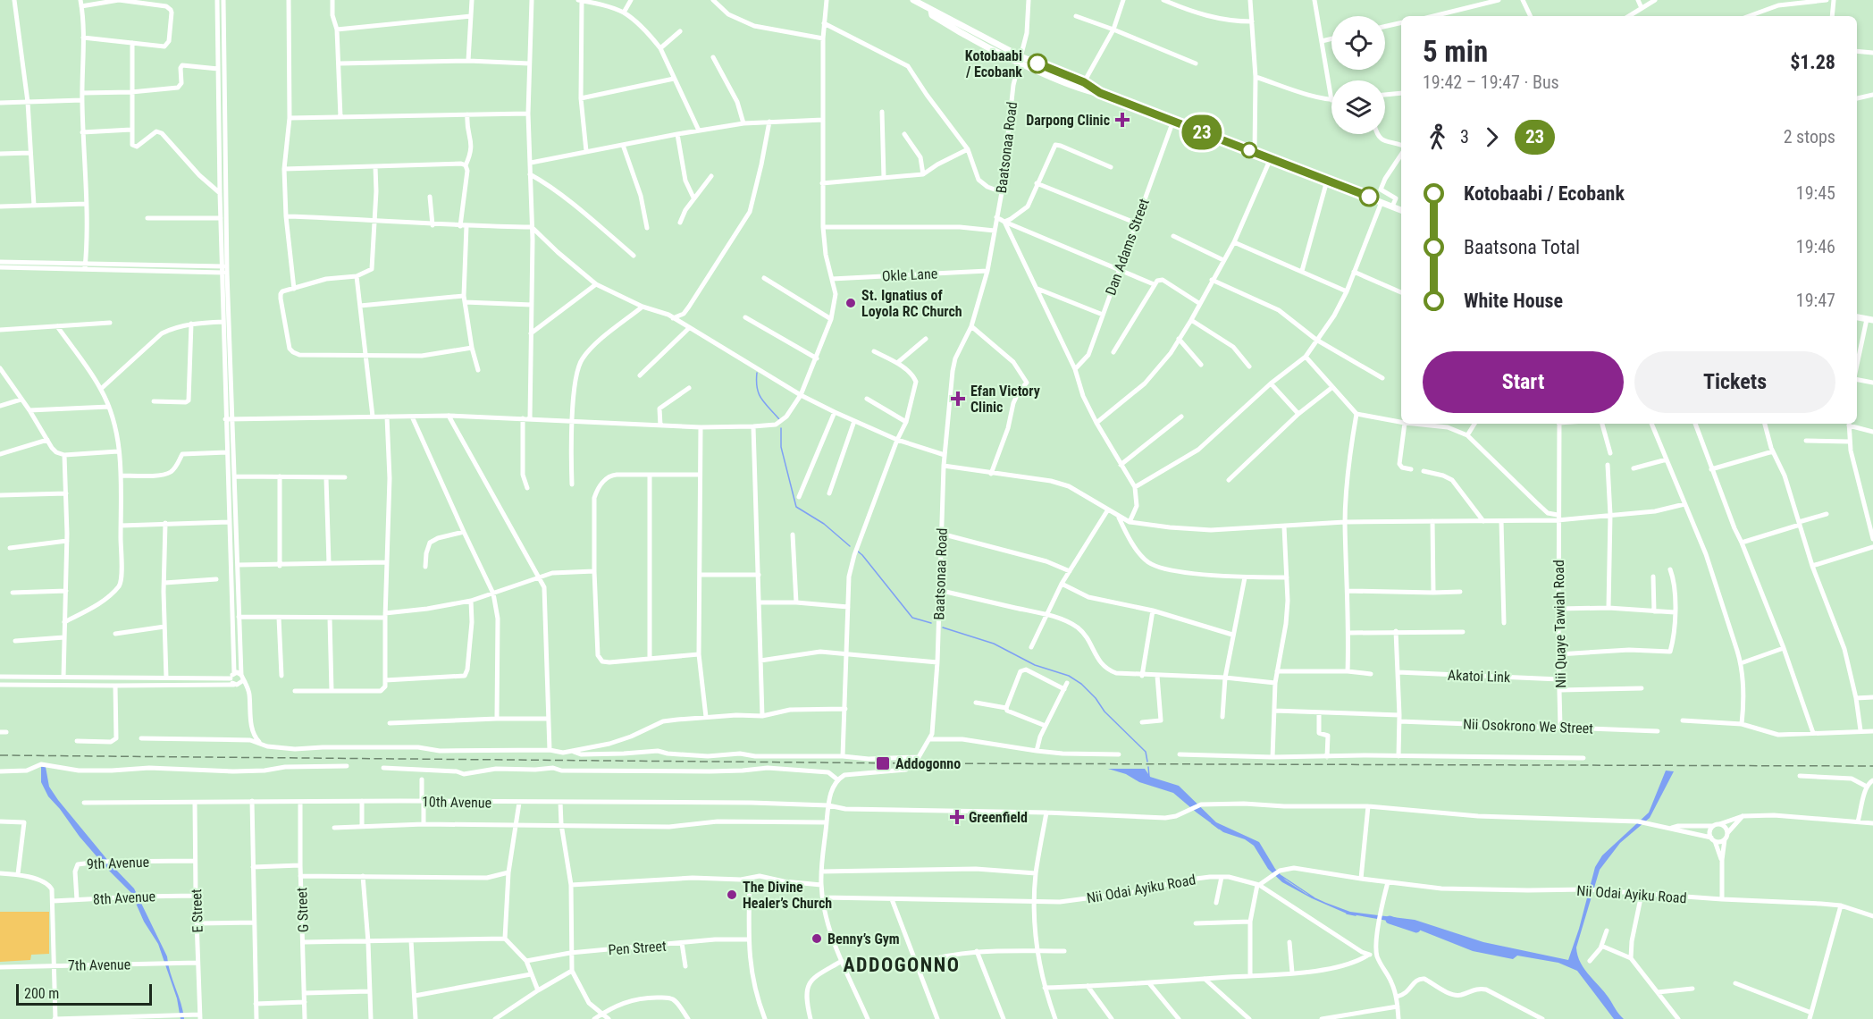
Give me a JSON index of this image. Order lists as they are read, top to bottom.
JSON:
{
  "streets": {
    "street": [
      "Baatsonaa Road",
      "Dan Adams Street",
      "Okle Lane",
      "Nii Quaye Tawiah Road",
      "Akatoi Link",
      "Nii Osokrono We Street",
      "10th Avenue",
      "9th Avenue",
      "Nii Odai Ayiku Road",
      "8th Avenue",
      "G Street",
      "E Street",
      "Pen Street",
      "7th Avenue"
    ]
  },
  "crossings": [
    ["Baatsonaa Road", "Okle Lane"],
    ["Nii Quaye Tawiah Road", "Akatoi Link"],
    ["Nii Quaye Tawiah Road", "Nii Osokrono We Street"],
    ["10th Avenue", "G Street"],
    ["10th Avenue", "E Street"],
    ["9th Avenue", "8th Avenue"],
    ["9th Avenue", "E Street"],
    ["8th Avenue", "E Street"],
    ["E Street", "7th Avenue"]
  ],
  "districts": ["ADDOGONNO"],
  "places": {
    "other": [
      "Kotobaabi / Ecobank",
      "St. Ignatius of Loyola RC Church",
      "The Divine Healer’s Church",
      "Benny’s Gym"
    ],
    "health": ["Darpong Clinic", "Efan Victory Clinic", "Greenfield"],
    "transit": ["Addogonno"]
  },
  "lines": ["bus line 23"],
  "scale_bar": "200 m",
  "page": {
    "on_map": "23",
    "heading": ["5 min", "19:42 – 19:47 · Bus", "$1.28"],
    "legs": ["3", "23", "2 stops"],
    "list": [
      {
        "name": "Kotobaabi / Ecobank",
        "value": "19:45"
      },
      {
        "name": "Baatsona Total",
        "value": "19:46"
      },
      {
        "name": "White House",
        "value": "19:47"
      }
    ],
    "buttons": ["Start", "Tickets"],
    "scale": "200 m"
  }
}
